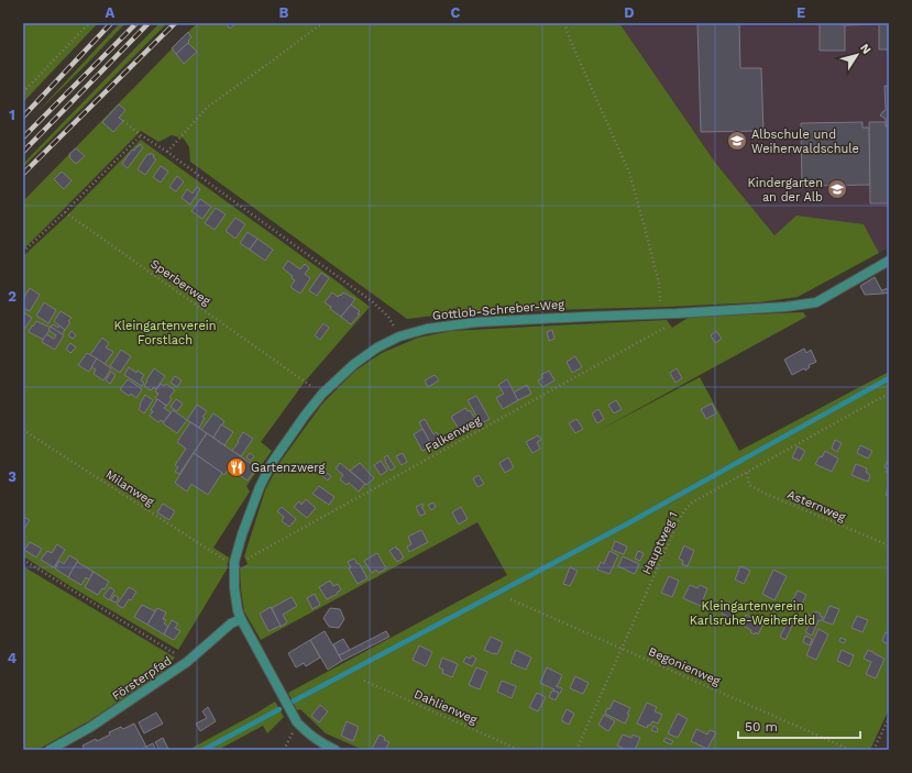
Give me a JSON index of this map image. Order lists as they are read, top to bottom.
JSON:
{
  "streets": {
    "lane": ["Gottlob-Schreber-Weg", "Försterpfad"],
    "path": [
      "Sperberweg",
      "Falkenweg",
      "Milanweg",
      "Asternweg",
      "Hauptweg 1",
      "Begonienweg",
      "Dahlienweg"
    ]
  },
  "crossings": [
    ["Gottlob-Schreber-Weg", "Försterpfad"],
    ["Asternweg", "Hauptweg 1"],
    ["Hauptweg 1", "Begonienweg"]
  ],
  "parks": ["Kleingartenverein Forstlach", "Kleingartenverein Karlsruhe-Weiherfeld"],
  "places": {
    "school or university": ["Albschule und Weiherwaldschule", "Kindergarten an der Alb"],
    "restaurant": ["Gartenzwerg"]
  },
  "scale_bar": "50 m",
  "north": "top right",
  "grid": {
    "columns": [
      "A",
      "B",
      "C",
      "D",
      "E"
    ],
    "rows": [
      "1",
      "2",
      "3",
      "4"
    ]
  }
}
